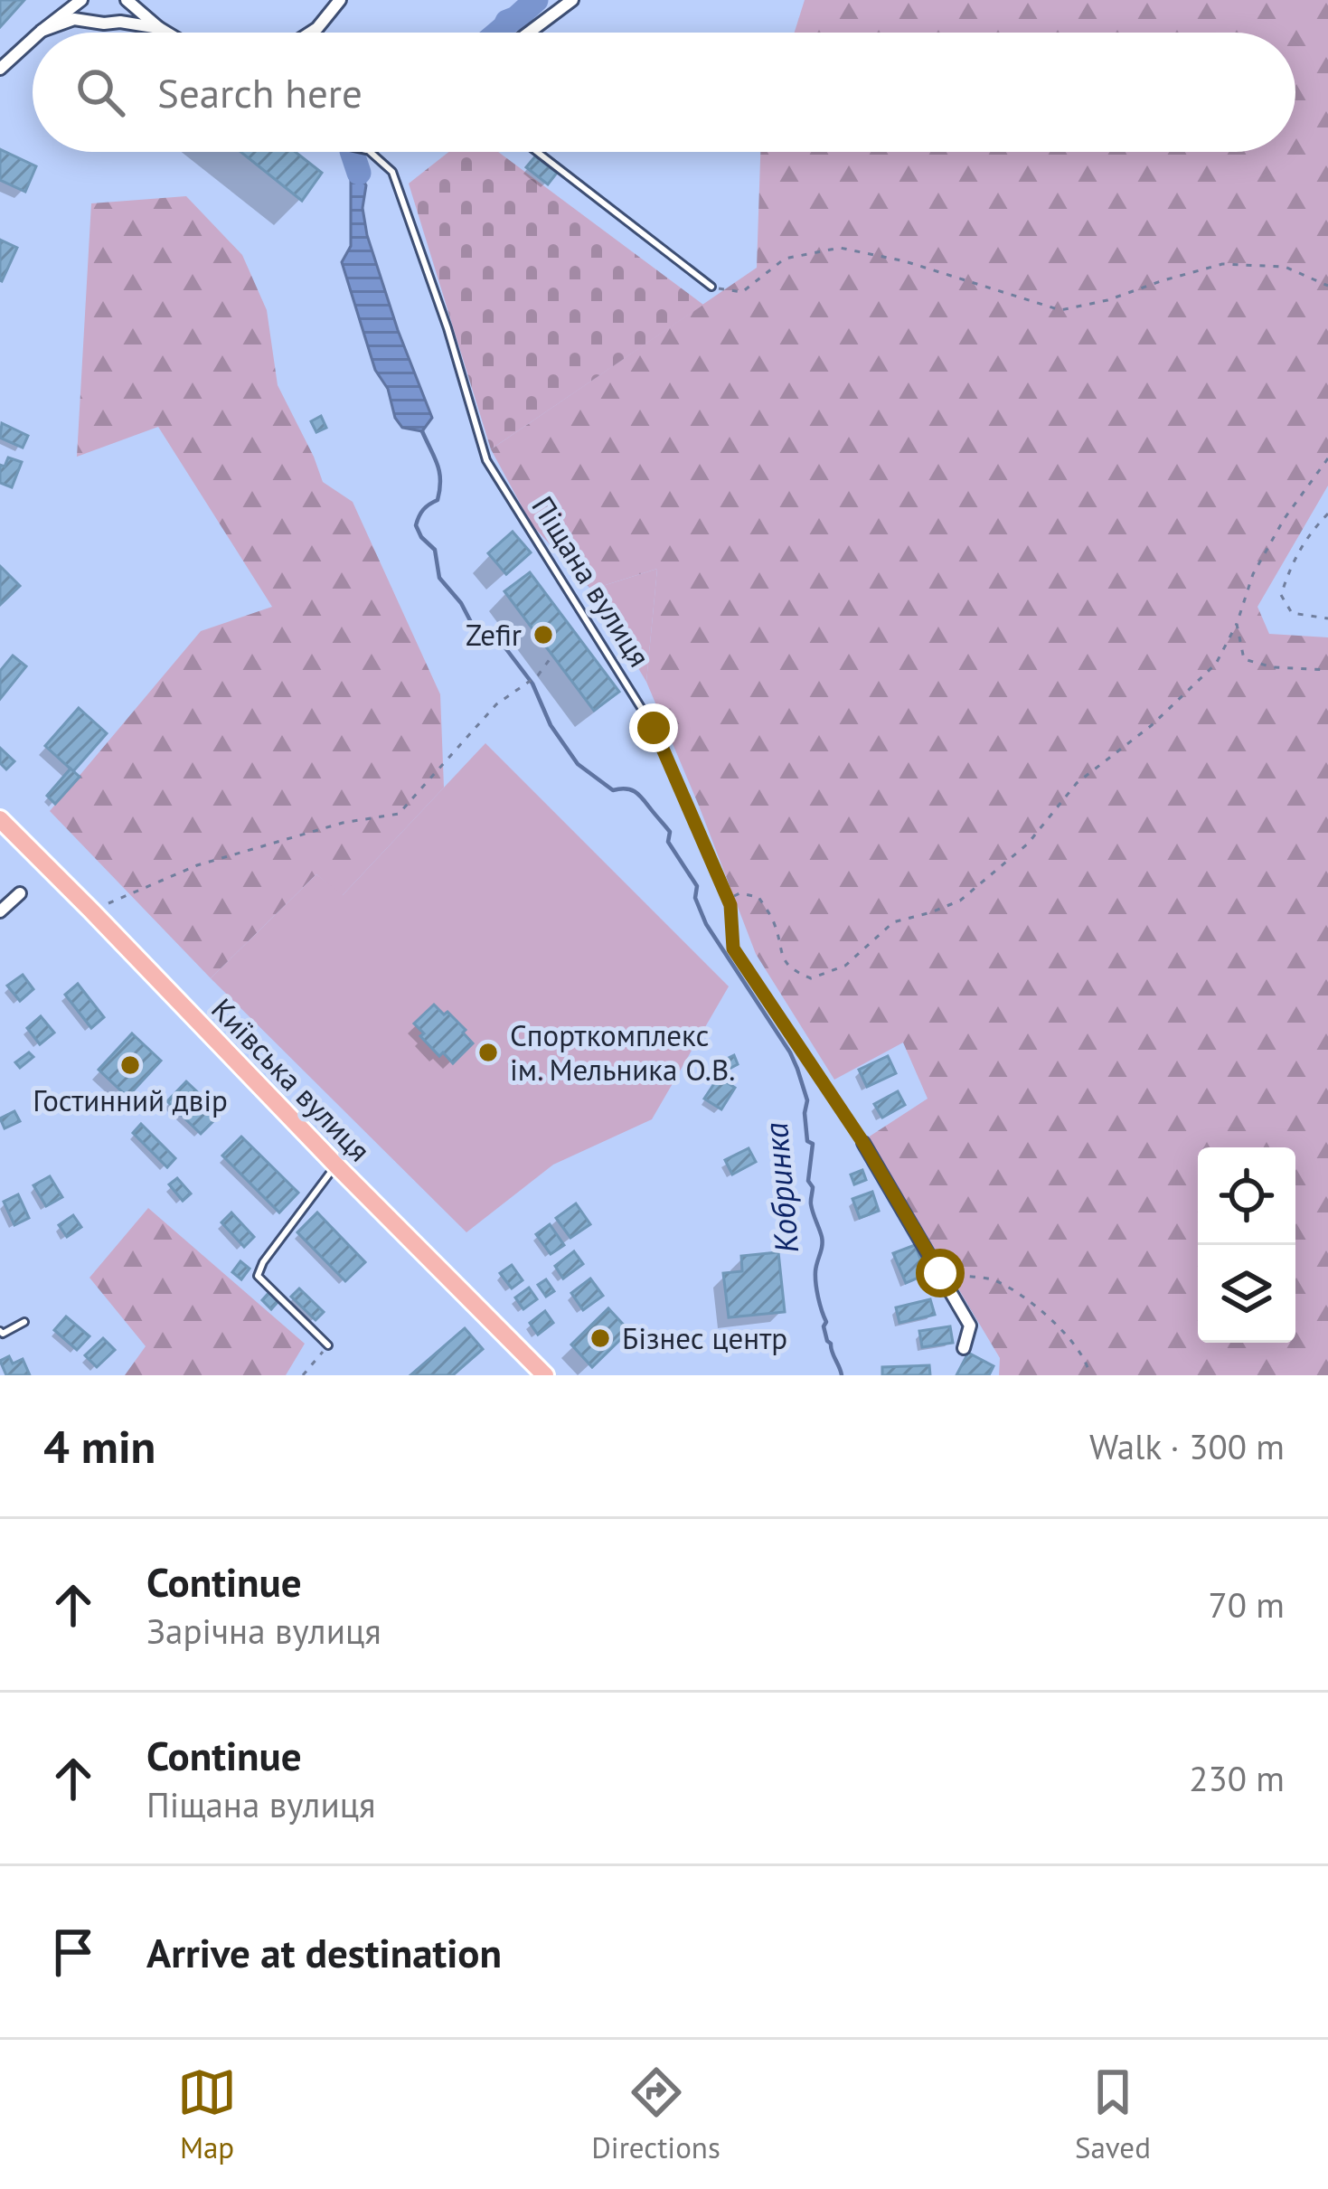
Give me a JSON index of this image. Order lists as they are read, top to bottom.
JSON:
{
  "streets": {
    "main road": ["Київська вулиця"],
    "lane": ["Піщана вулиця"]
  },
  "water": ["Кобринка"],
  "places": [
    "Zefir",
    "Спорткомплекс ім. Мельника О.В.",
    "Гостинний двір",
    "Бізнес центр"
  ],
  "page": {
    "search": "Search here",
    "heading": ["4 min", "Walk · 300 m"],
    "list": [
      ["Continue", "Зарічна вулиця", "70 m"],
      ["Continue", "Піщана вулиця", "230 m"],
      "Arrive at destination"
    ],
    "nav": ["Map", "Directions", "Saved"]
  }
}
